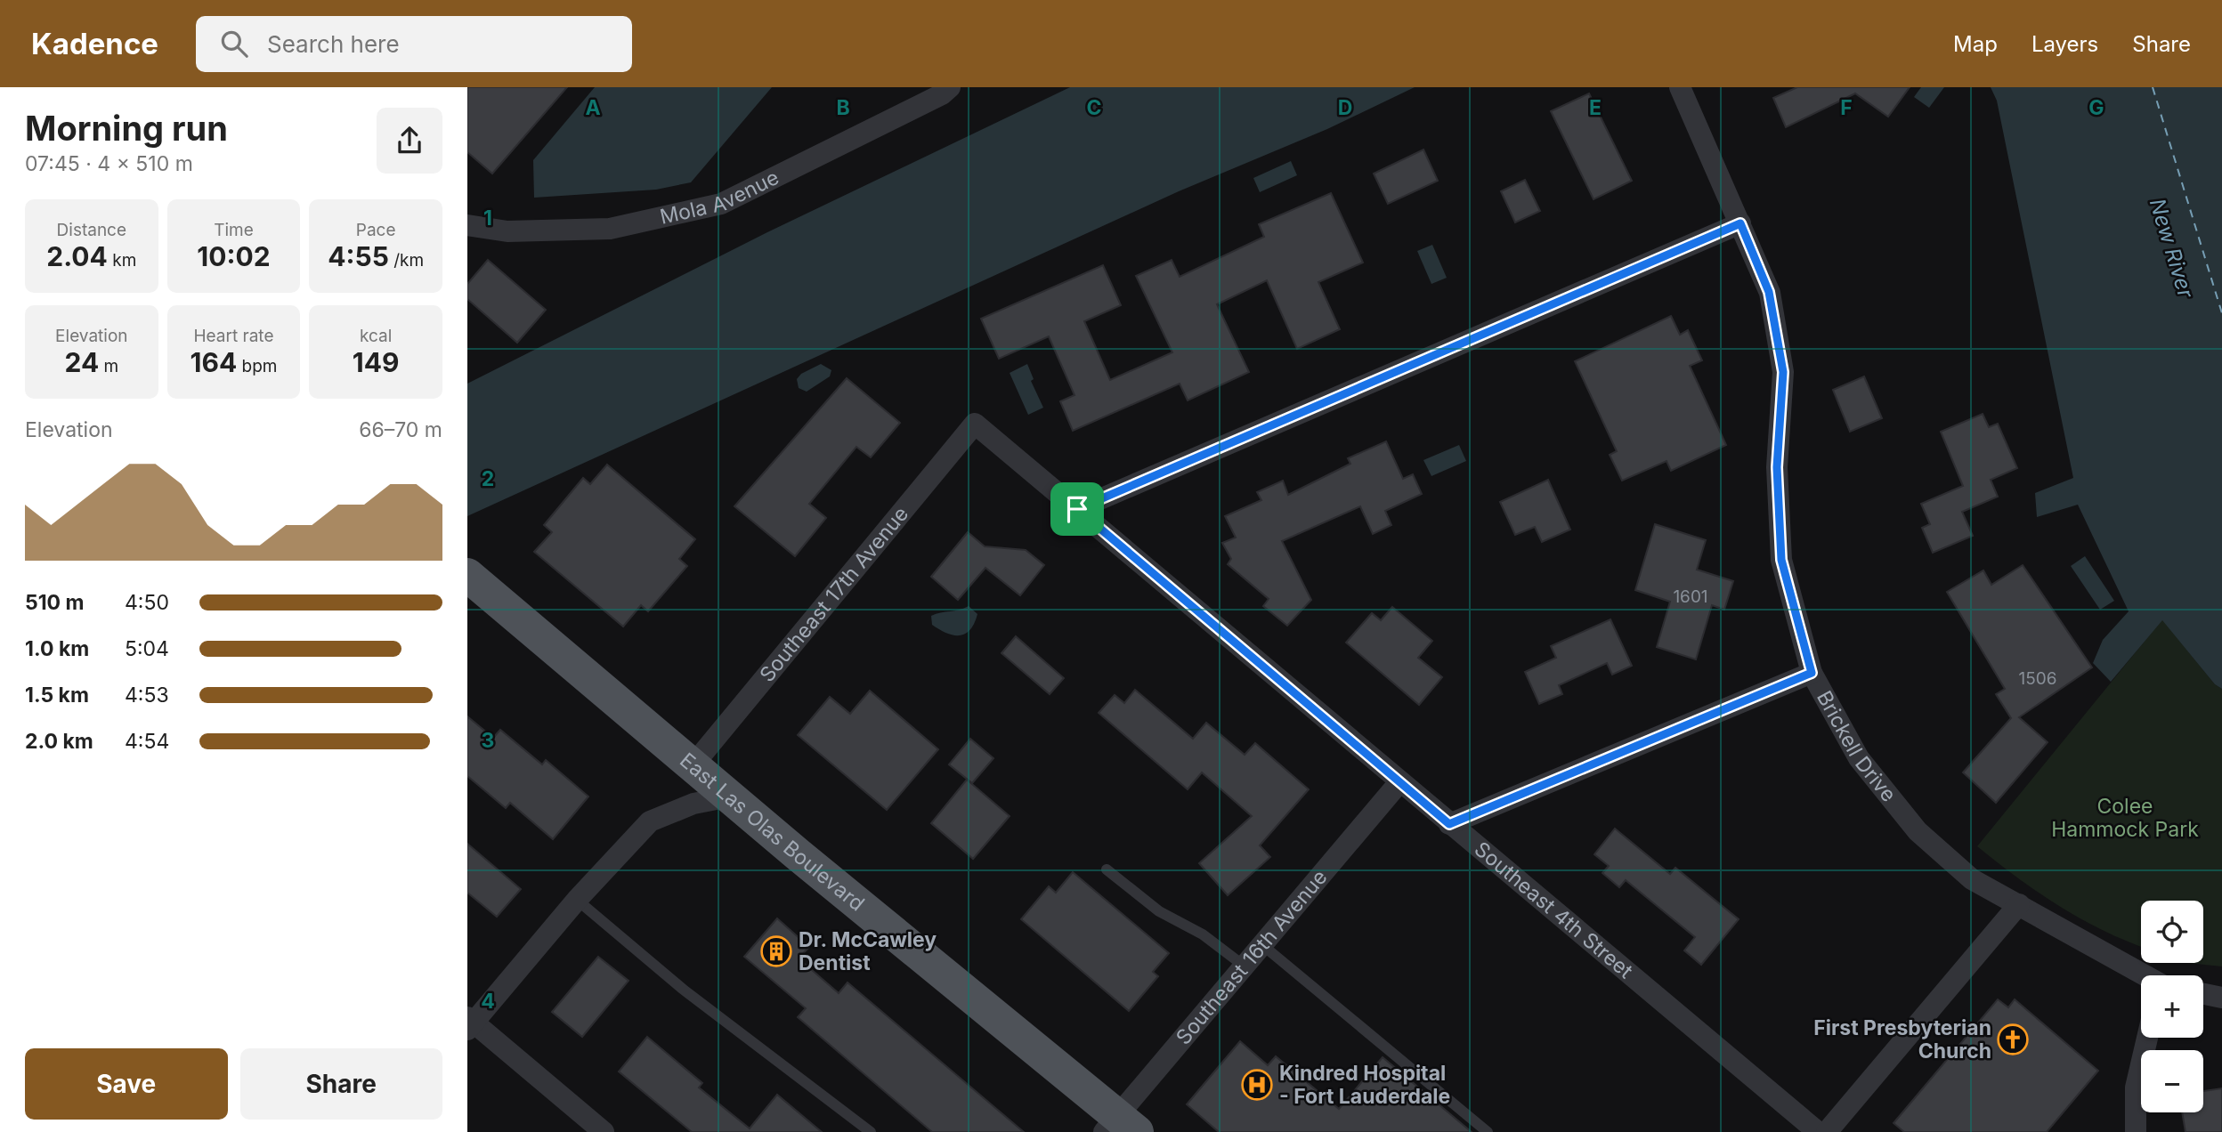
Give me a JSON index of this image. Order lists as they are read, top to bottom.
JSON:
{
  "streets": {
    "main road": ["East Las Olas Boulevard"],
    "street": [
      "Mola Avenue",
      "Southeast 17th Avenue",
      "Brickell Drive",
      "Southeast 4th Street",
      "Southeast 16th Avenue"
    ]
  },
  "crossings": [
    ["Southeast 17th Avenue", "East Las Olas Boulevard"],
    ["Southeast 17th Avenue", "Southeast 4th Street"],
    ["East Las Olas Boulevard", "Southeast 16th Avenue"],
    ["Southeast 4th Street", "Southeast 16th Avenue"]
  ],
  "water": ["New River"],
  "parks": ["Colee Hammock Park"],
  "places": {
    "building": ["Dr. McCawley Dentist"],
    "church": ["First Presbyterian Church"],
    "hospital": ["Kindred Hospital - Fort Lauderdale"]
  },
  "house_numbers": ["1601", "1506"],
  "page": {
    "header": "Kadence",
    "search": "Search here",
    "nav": ["Map", "Layers", "Share"],
    "heading": ["Morning run", "07:45 · 4 × 510 m"],
    "stats": [
      ["Distance", "2.04 km"],
      ["Time", "10:02"],
      ["Pace", "4:55 /km"],
      ["Elevation", "24 m"],
      ["Heart rate", "164 bpm"],
      ["kcal", "149"]
    ],
    "chart": ["Elevation", "66–70 m"],
    "list": [
      {
        "name": "510 m",
        "note": "4:50"
      },
      {
        "name": "1.0 km",
        "note": "5:04"
      },
      {
        "name": "1.5 km",
        "note": "4:53"
      },
      {
        "name": "2.0 km",
        "note": "4:54"
      }
    ],
    "map_buttons": ["+", "−"],
    "buttons": ["Save", "Share"]
  },
  "grid": {
    "columns": [
      "A",
      "B",
      "C",
      "D",
      "E",
      "F",
      "G"
    ],
    "rows": [
      "1",
      "2",
      "3",
      "4"
    ]
  }
}
